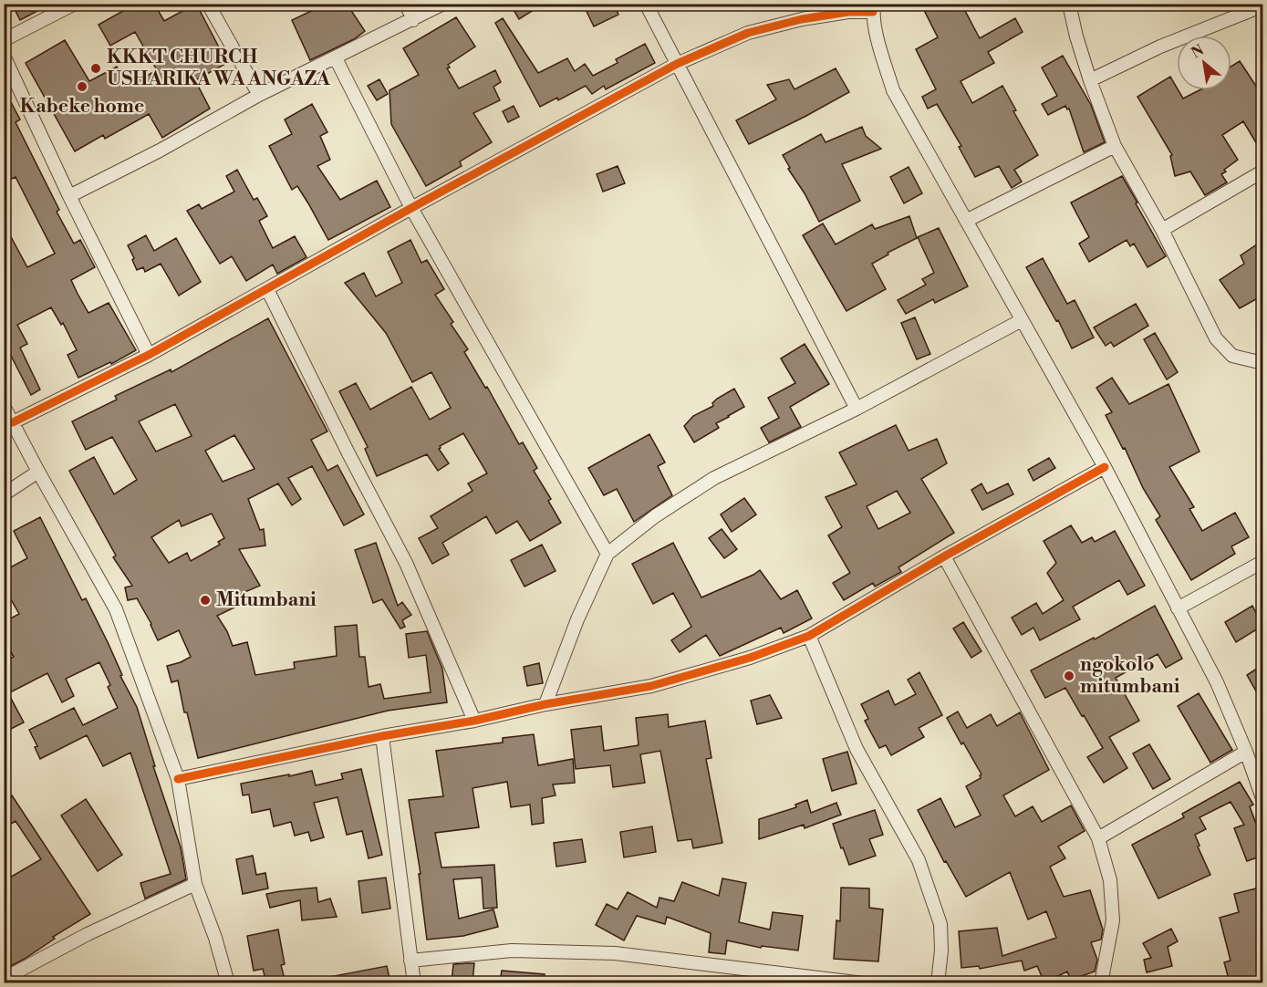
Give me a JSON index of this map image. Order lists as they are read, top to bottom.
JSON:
{
  "places": [
    "KKKT CHURCH USHARIKA WA ANGAZA",
    "Kabeke home",
    "Mitumbani",
    "ngokolo mitumbani"
  ],
  "north": "top left"
}
